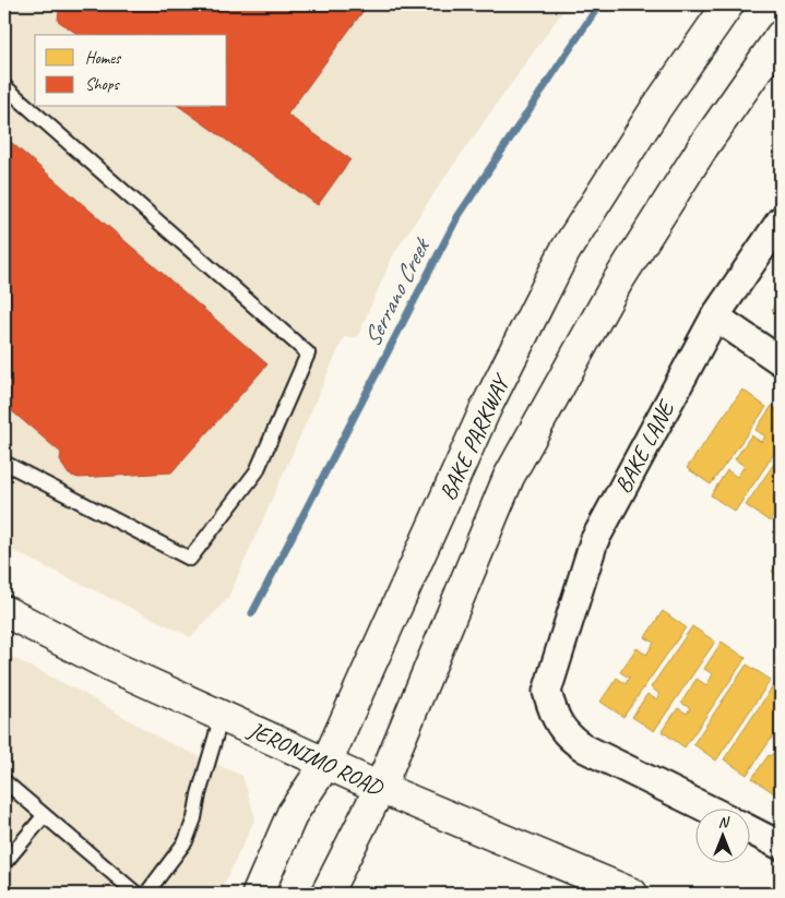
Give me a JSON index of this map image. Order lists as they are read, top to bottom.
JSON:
{
  "streets": {
    "main road": ["BAKE PARKWAY", "JERONIMO ROAD"],
    "street": ["BAKE LANE"]
  },
  "crossings": [
    ["BAKE PARKWAY", "JERONIMO ROAD"]
  ],
  "water": ["Serrano Creek"],
  "legend": ["Homes", "Shops"],
  "north": "top"
}
